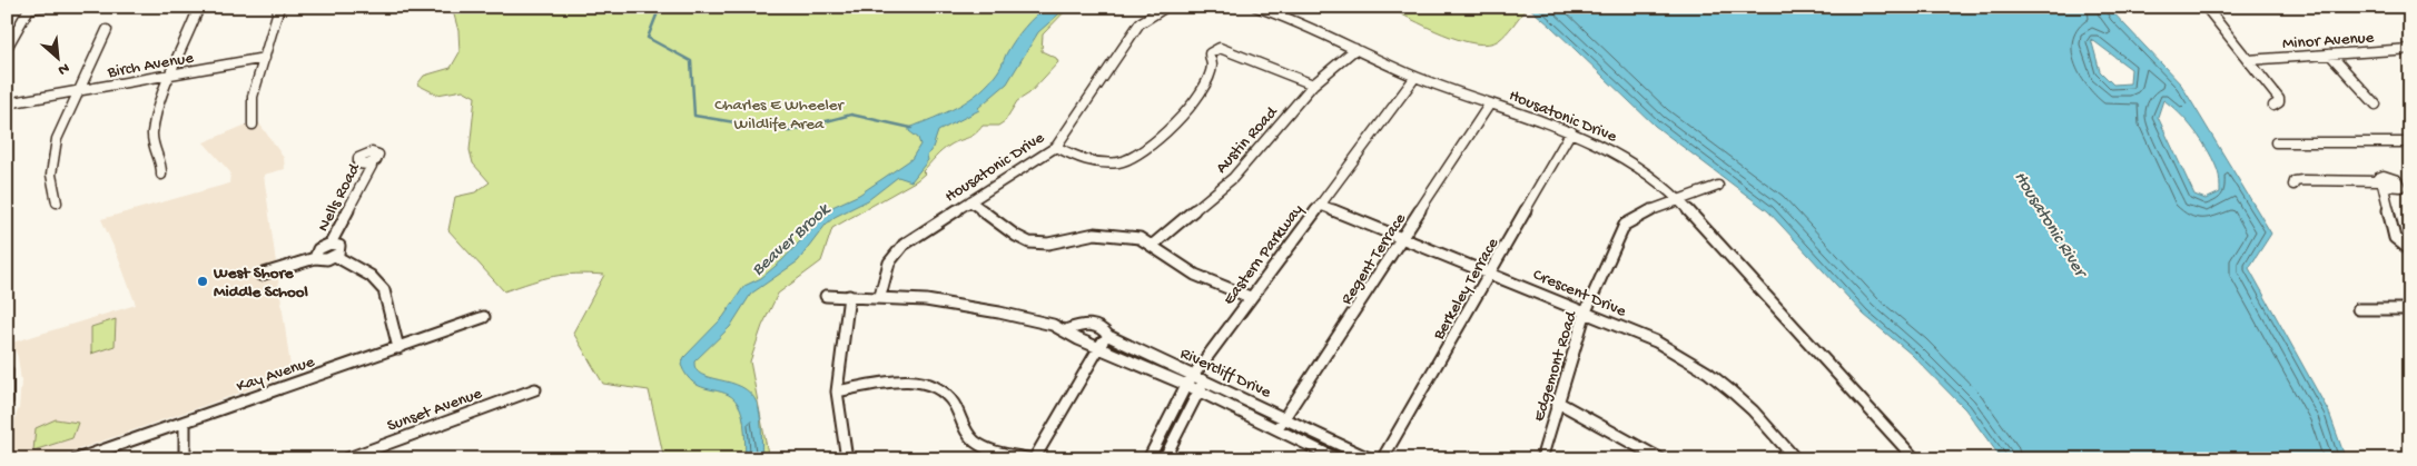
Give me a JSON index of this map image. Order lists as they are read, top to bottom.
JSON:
{
  "streets": {
    "street": [
      "Minor Avenue",
      "Birch Avenue",
      "Housatonic Drive",
      "Austin Road",
      "Nells Road",
      "Eastern Parkway",
      "Regent Terrace",
      "Berkeley Terrace",
      "Crescent Drive",
      "Edgemont Road",
      "Rivercliff Drive",
      "Kay Avenue",
      "Sunset Avenue"
    ]
  },
  "crossings": [
    ["Housatonic Drive", "Austin Road"],
    ["Housatonic Drive", "Eastern Parkway"],
    ["Housatonic Drive", "Regent Terrace"],
    ["Housatonic Drive", "Berkeley Terrace"],
    ["Housatonic Drive", "Edgemont Road"],
    ["Housatonic Drive", "Rivercliff Drive"],
    ["Nells Road", "Kay Avenue"],
    ["Eastern Parkway", "Crescent Drive"],
    ["Eastern Parkway", "Rivercliff Drive"],
    ["Regent Terrace", "Crescent Drive"],
    ["Regent Terrace", "Rivercliff Drive"],
    ["Berkeley Terrace", "Crescent Drive"],
    ["Crescent Drive", "Edgemont Road"]
  ],
  "water": ["Housatonic River", "Beaver Brook"],
  "parks": ["Charles E Wheeler Wildlife Area"],
  "places": ["West Shore Middle School"],
  "north": "bottom right"
}
